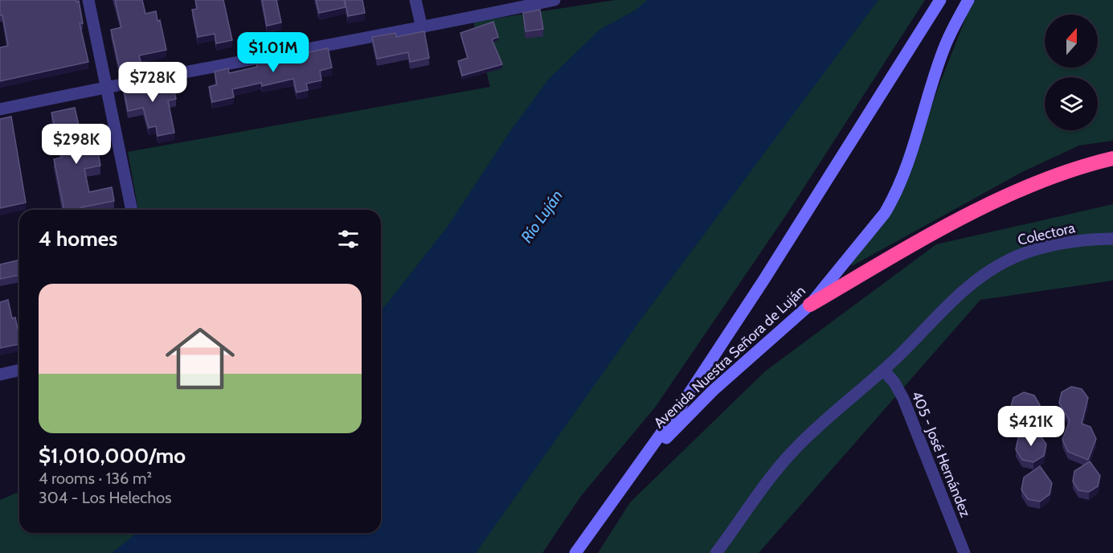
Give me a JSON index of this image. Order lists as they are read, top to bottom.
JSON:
{
  "streets": {
    "main road": ["Avenida Nuestra Señora de Luján"],
    "street": ["Colectora", "405 - José Hernández"]
  },
  "crossings": [
    ["Colectora", "405 - José Hernández"]
  ],
  "water": ["Río Luján"],
  "north": "top",
  "page": {
    "price": [
      "$1.01M",
      "$728K",
      "$298K",
      "$421K"
    ],
    "heading": "4 homes",
    "list": [
      {
        "name": "$1,010,000/mo",
        "note": "4 rooms · 136 m² · 304 - Los Helechos"
      }
    ]
  }
}
